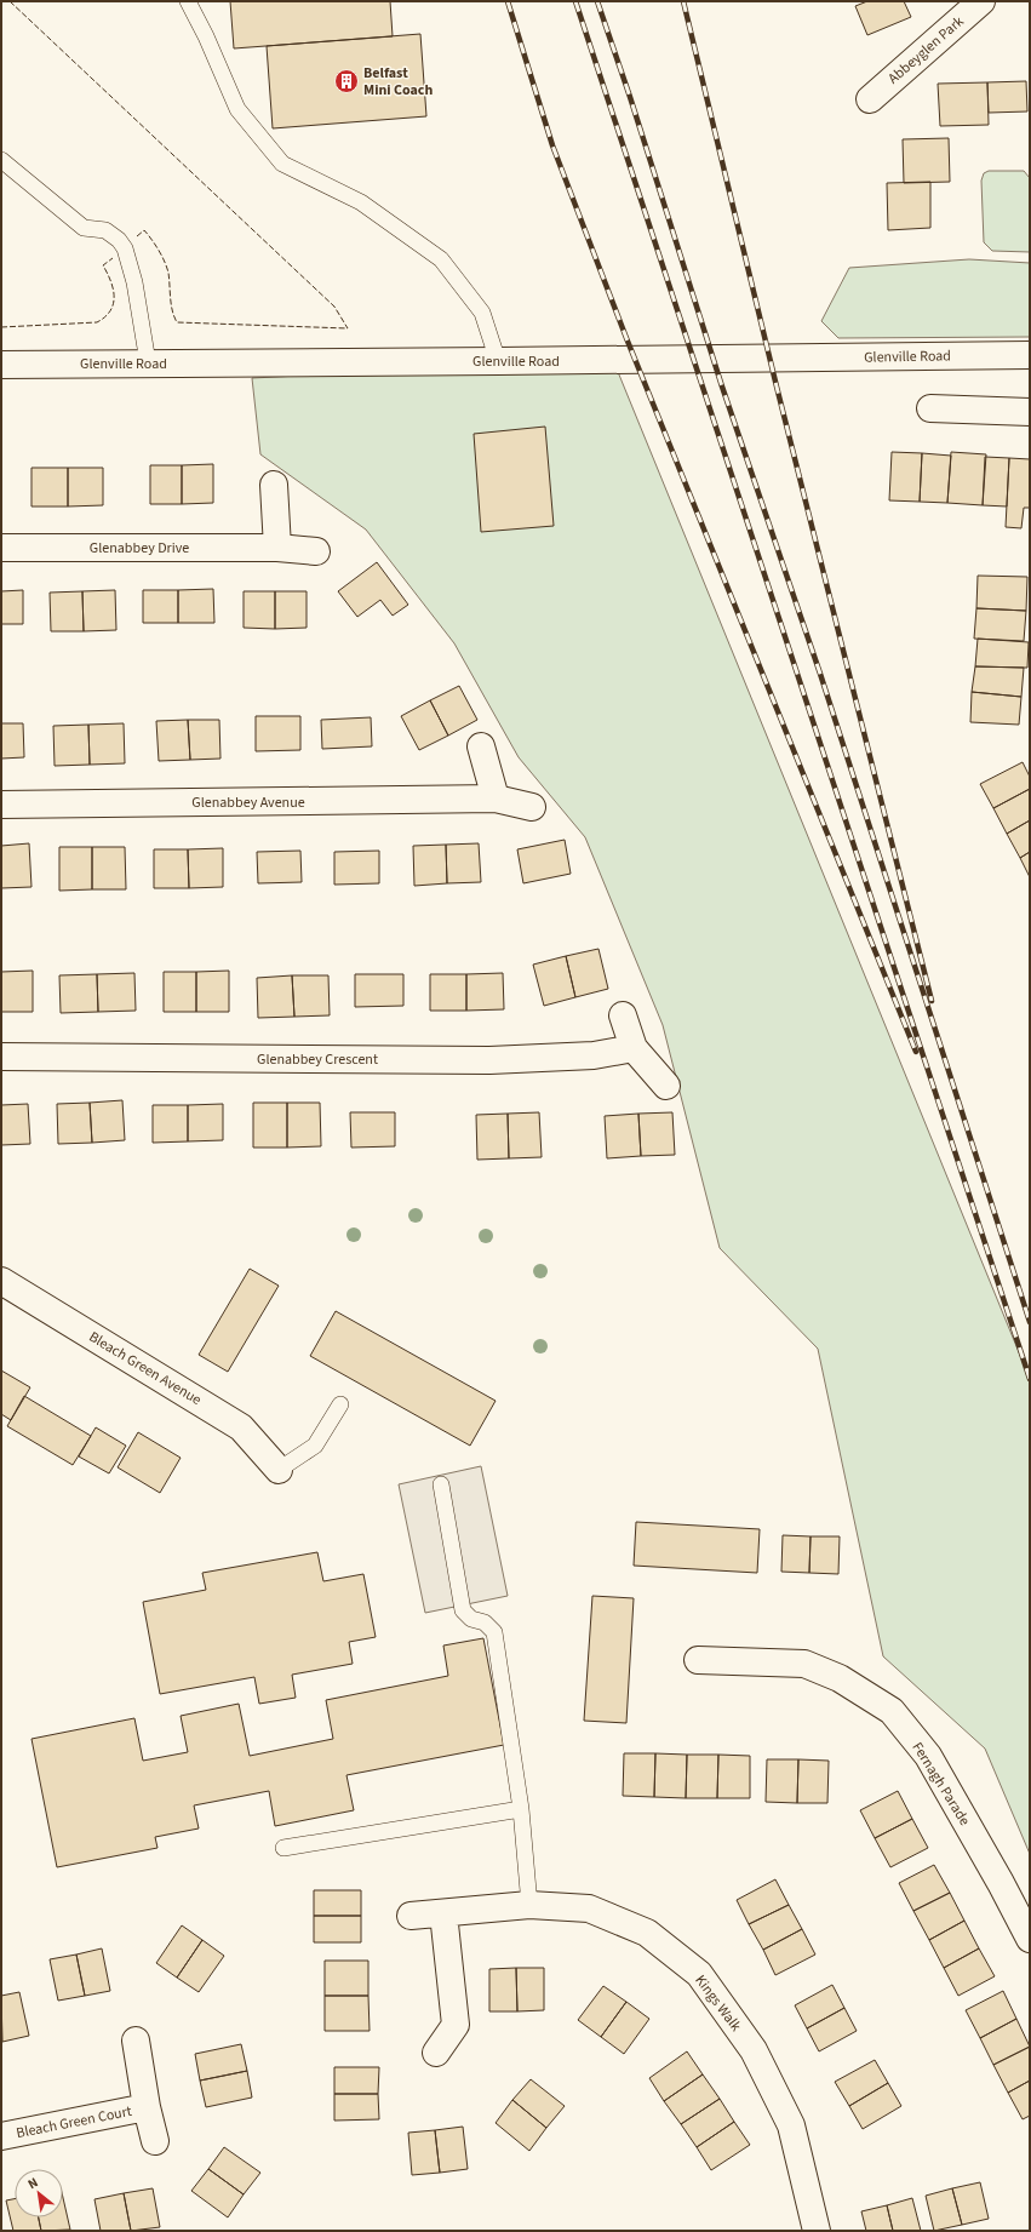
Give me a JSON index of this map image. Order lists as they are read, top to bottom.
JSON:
{
  "streets": {
    "street": [
      "Abbeyglen Park",
      "Glenville Road",
      "Glenabbey Drive",
      "Glenabbey Avenue",
      "Glenabbey Crescent",
      "Bleach Green Avenue",
      "Fernagh Parade",
      "Kings Walk",
      "Bleach Green Court"
    ]
  },
  "places": {
    "building": ["Belfast Mini Coach"]
  },
  "north": "top left"
}
